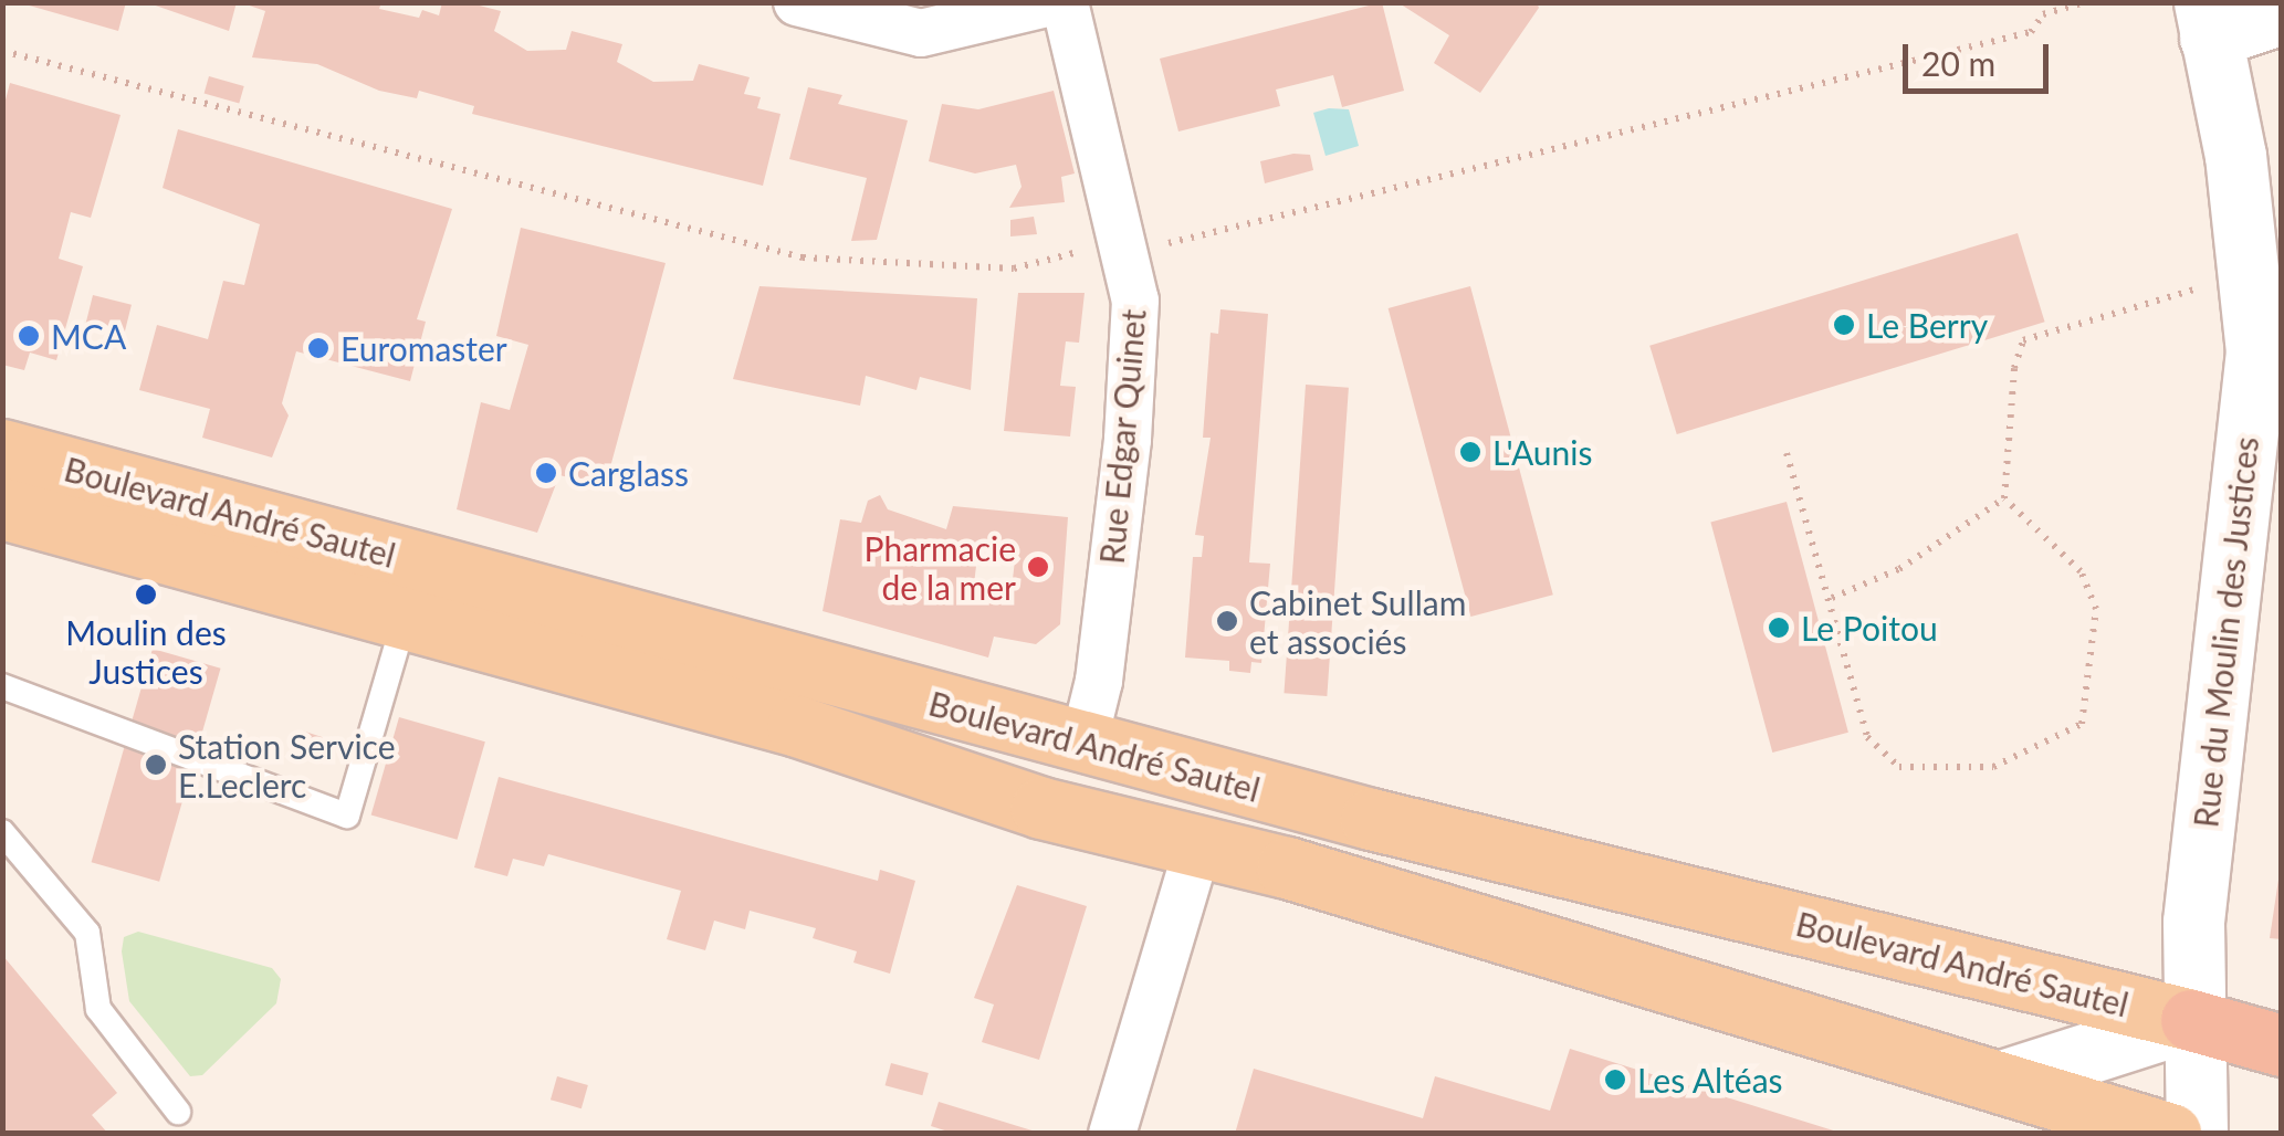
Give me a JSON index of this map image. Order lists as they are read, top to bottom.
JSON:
{
  "streets": {
    "main road": ["Boulevard André Sautel"],
    "street": ["Rue Edgar Quinet", "Rue du Moulin des Justices"]
  },
  "crossings": [
    ["Rue Edgar Quinet", "Boulevard André Sautel"],
    ["Boulevard André Sautel", "Rue du Moulin des Justices"]
  ],
  "places": [
    "Le Berry",
    "MCA",
    "Euromaster",
    "L'Aunis",
    "Carglass",
    "Pharmacie de la mer",
    "Moulin des Justices",
    "Cabinet Sullam et associés",
    "Le Poitou",
    "Station Service E.Leclerc",
    "Les Altéas"
  ],
  "scale_bar": "20 m"
}
